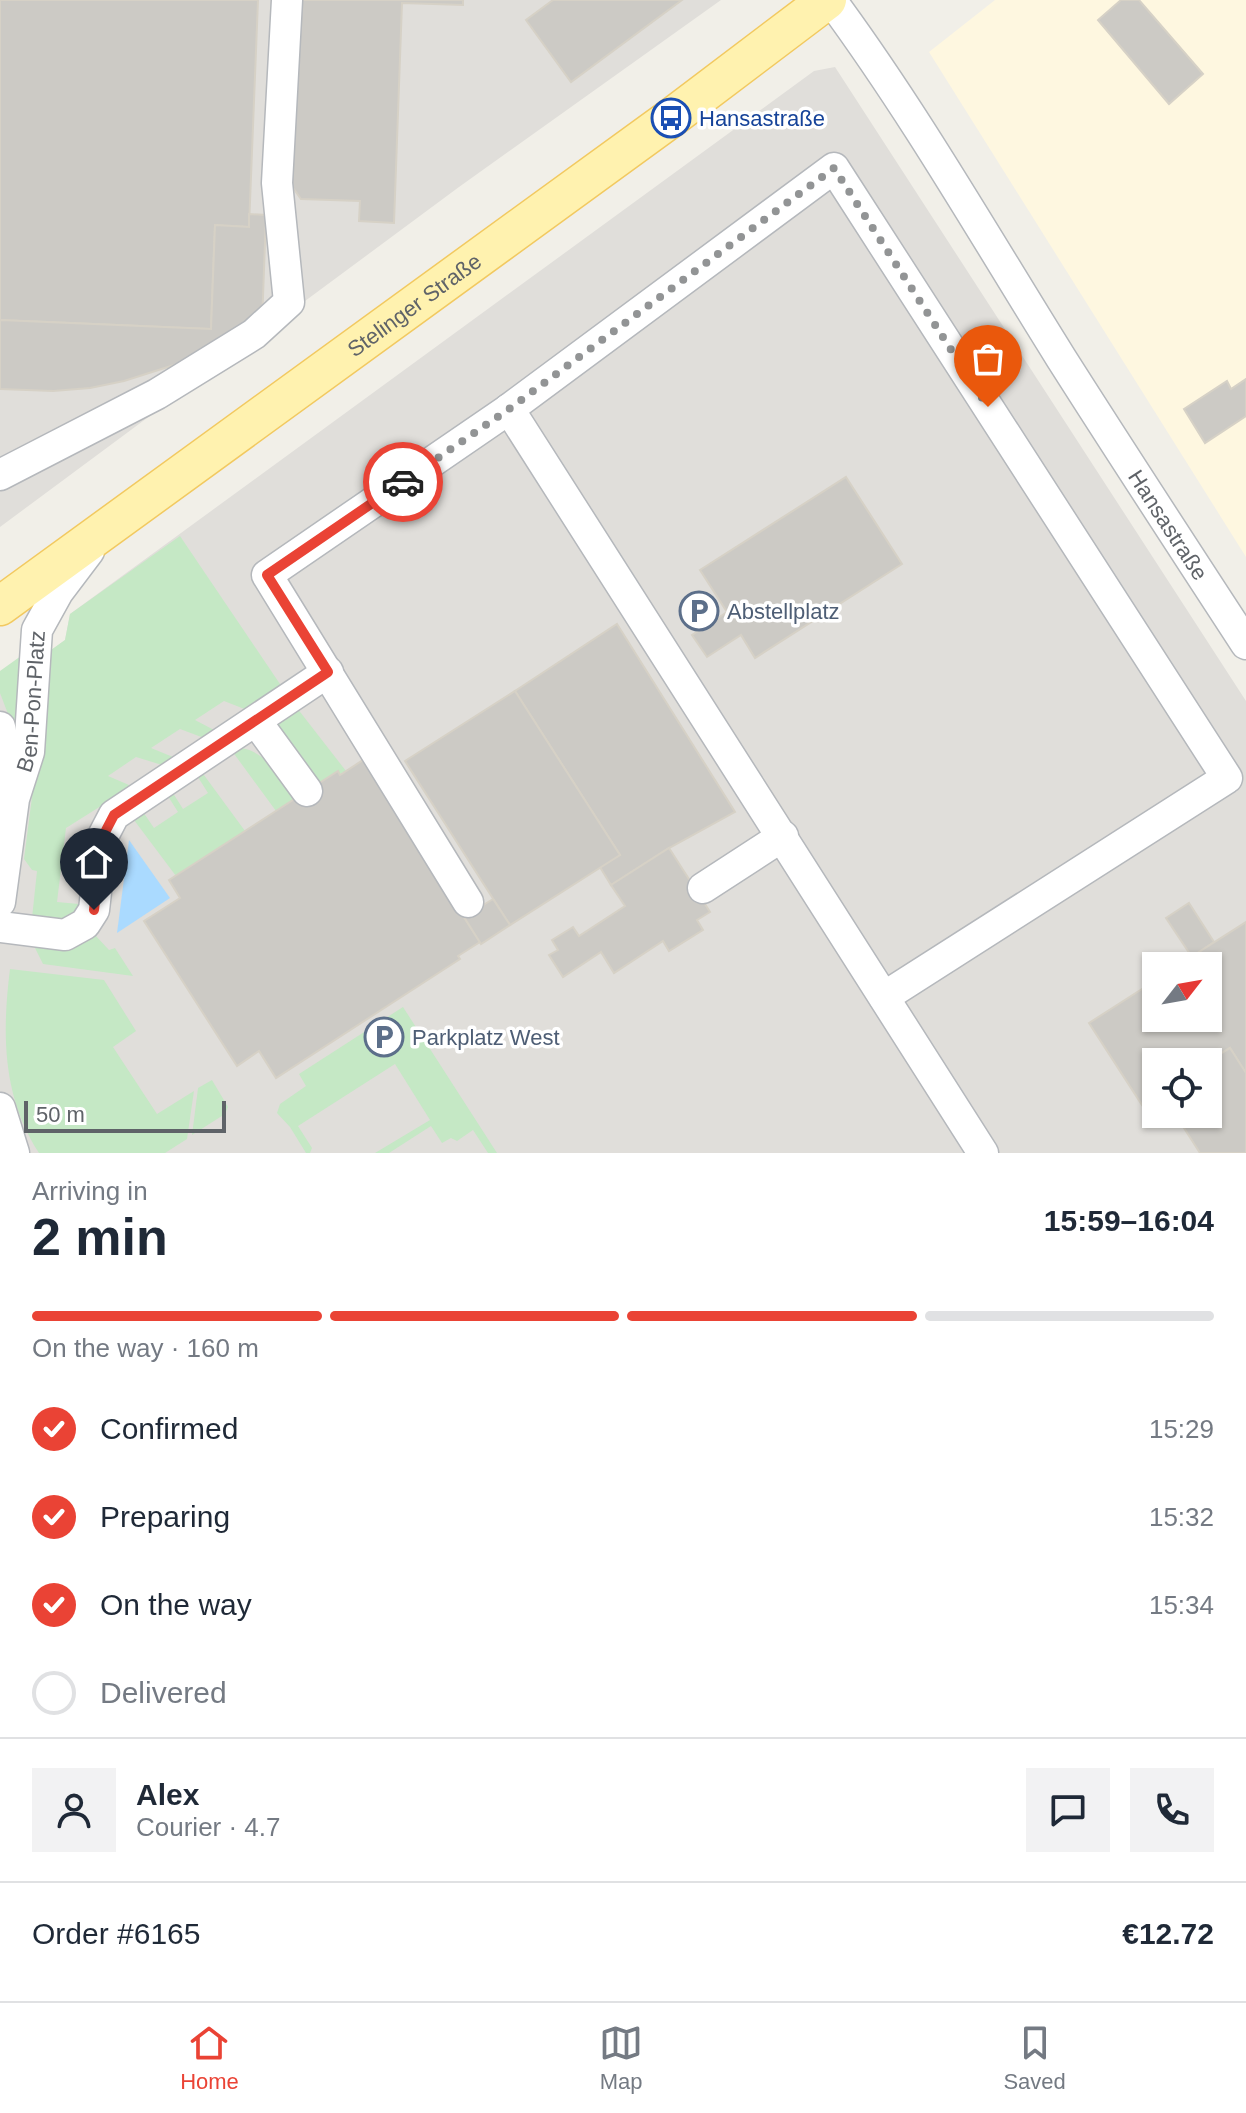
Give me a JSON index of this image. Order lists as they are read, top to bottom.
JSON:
{
  "streets": {
    "main road": ["Stelinger Straße"],
    "street": ["Hansastraße", "Ben-Pon-Platz"]
  },
  "crossings": [
    ["Stelinger Straße", "Hansastraße"],
    ["Stelinger Straße", "Ben-Pon-Platz"]
  ],
  "places": {
    "bus stop": ["Hansastraße"],
    "parking": ["Abstellplatz", "Parkplatz West"]
  },
  "scale_bar": "50 m",
  "north": "top right",
  "page": {
    "scale": "50 m",
    "heading": ["2 min", "Arriving in", "15:59–16:04"],
    "panel": [
      "Alex",
      "Courier · 4.7",
      "Order #6165",
      "€12.72"
    ],
    "bar": "On the way · 160 m",
    "list": [
      ["Confirmed", "15:29"],
      ["Preparing", "15:32"],
      ["On the way", "15:34"],
      "Delivered"
    ],
    "tabs": ["Home", "Map", "Saved"]
  }
}
